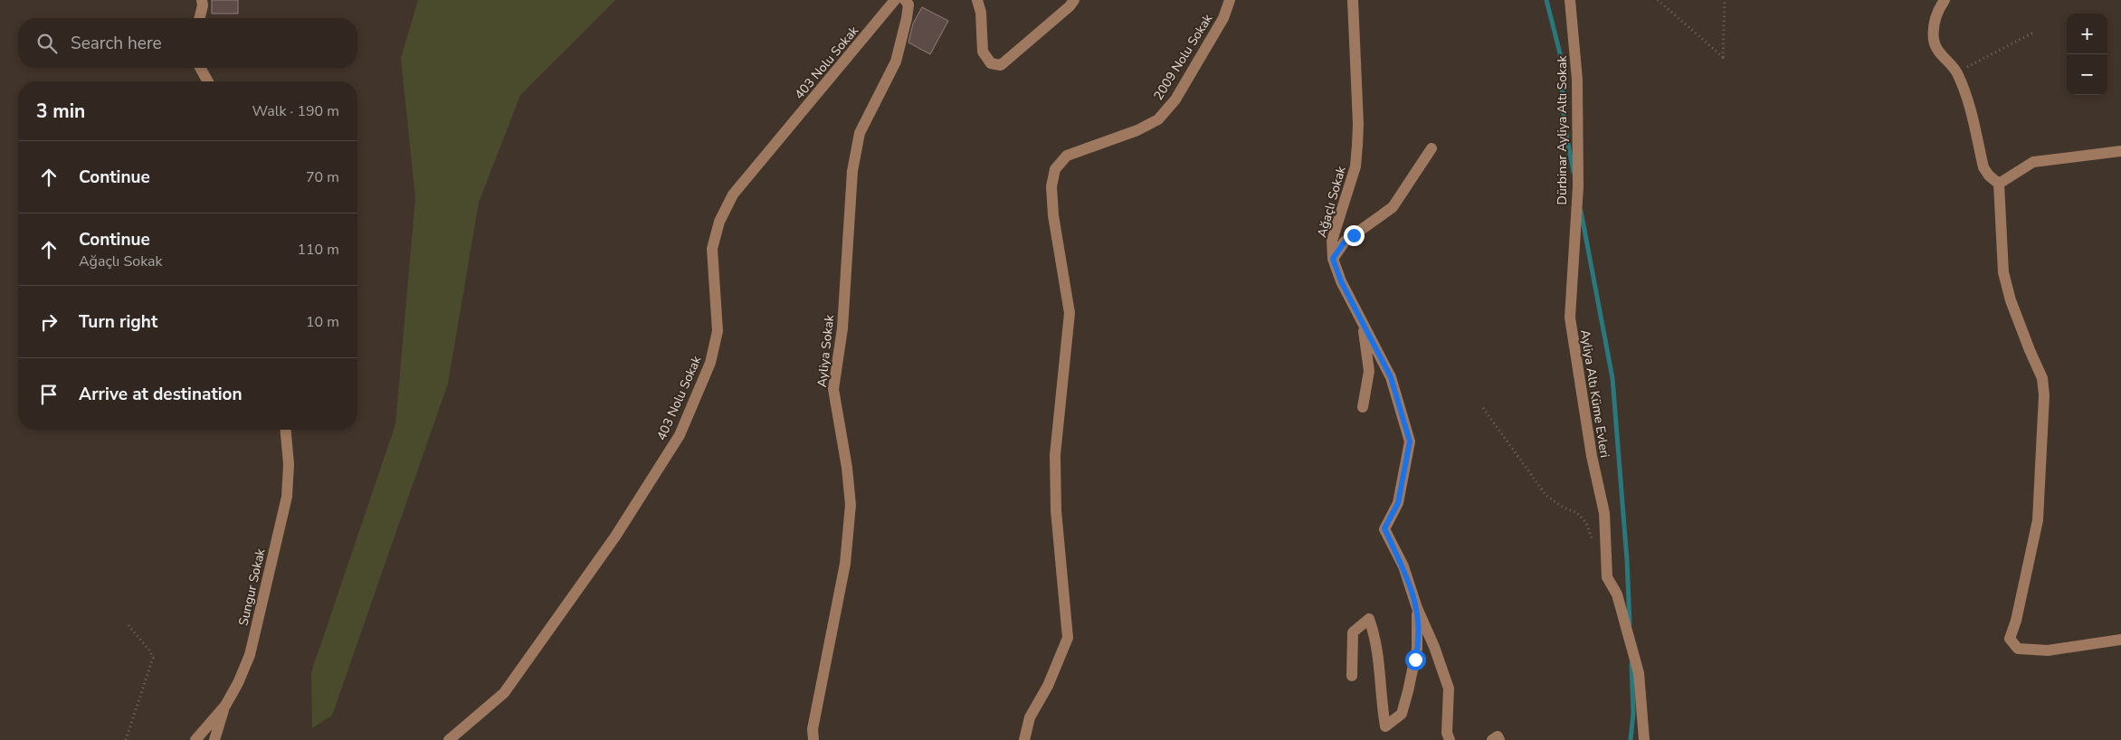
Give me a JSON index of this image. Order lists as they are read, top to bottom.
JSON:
{
  "streets": {
    "street": [
      "2009 Nolu Sokak",
      "403 Nolu Sokak",
      "Dürbinar Ayliya Altı Sokak",
      "Ağaçlı Sokak",
      "Ayliya Sokak",
      "Ayliya Altı Küme Evleri",
      "Sungur Sokak"
    ]
  },
  "crossings": [
    ["Dürbinar Ayliya Altı Sokak", "Ayliya Altı Küme Evleri"]
  ],
  "page": {
    "map_buttons": ["+", "−"],
    "search": "Search here",
    "heading": ["3 min", "Walk · 190 m"],
    "list": [
      ["Continue", "70 m"],
      ["Continue", "Ağaçlı Sokak", "110 m"],
      ["Turn right", "10 m"],
      "Arrive at destination"
    ]
  }
}
